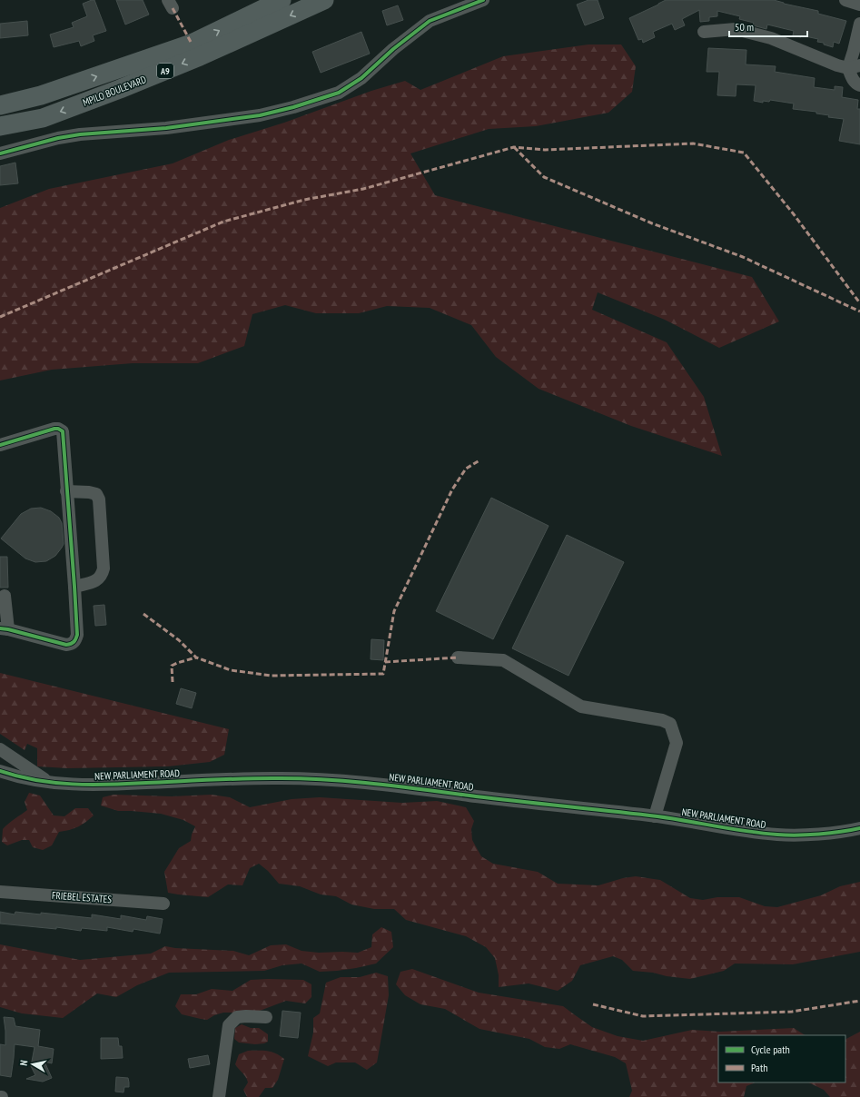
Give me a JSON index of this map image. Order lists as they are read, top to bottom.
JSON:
{
  "streets": {
    "highway": ["A9", "MPILO BOULEVARD"],
    "street": ["NEW PARLIAMENT ROAD", "FRIEBEL ESTATES"]
  },
  "legend": ["Cycle path", "Path"],
  "scale_bar": "50 m",
  "north": "left"
}
